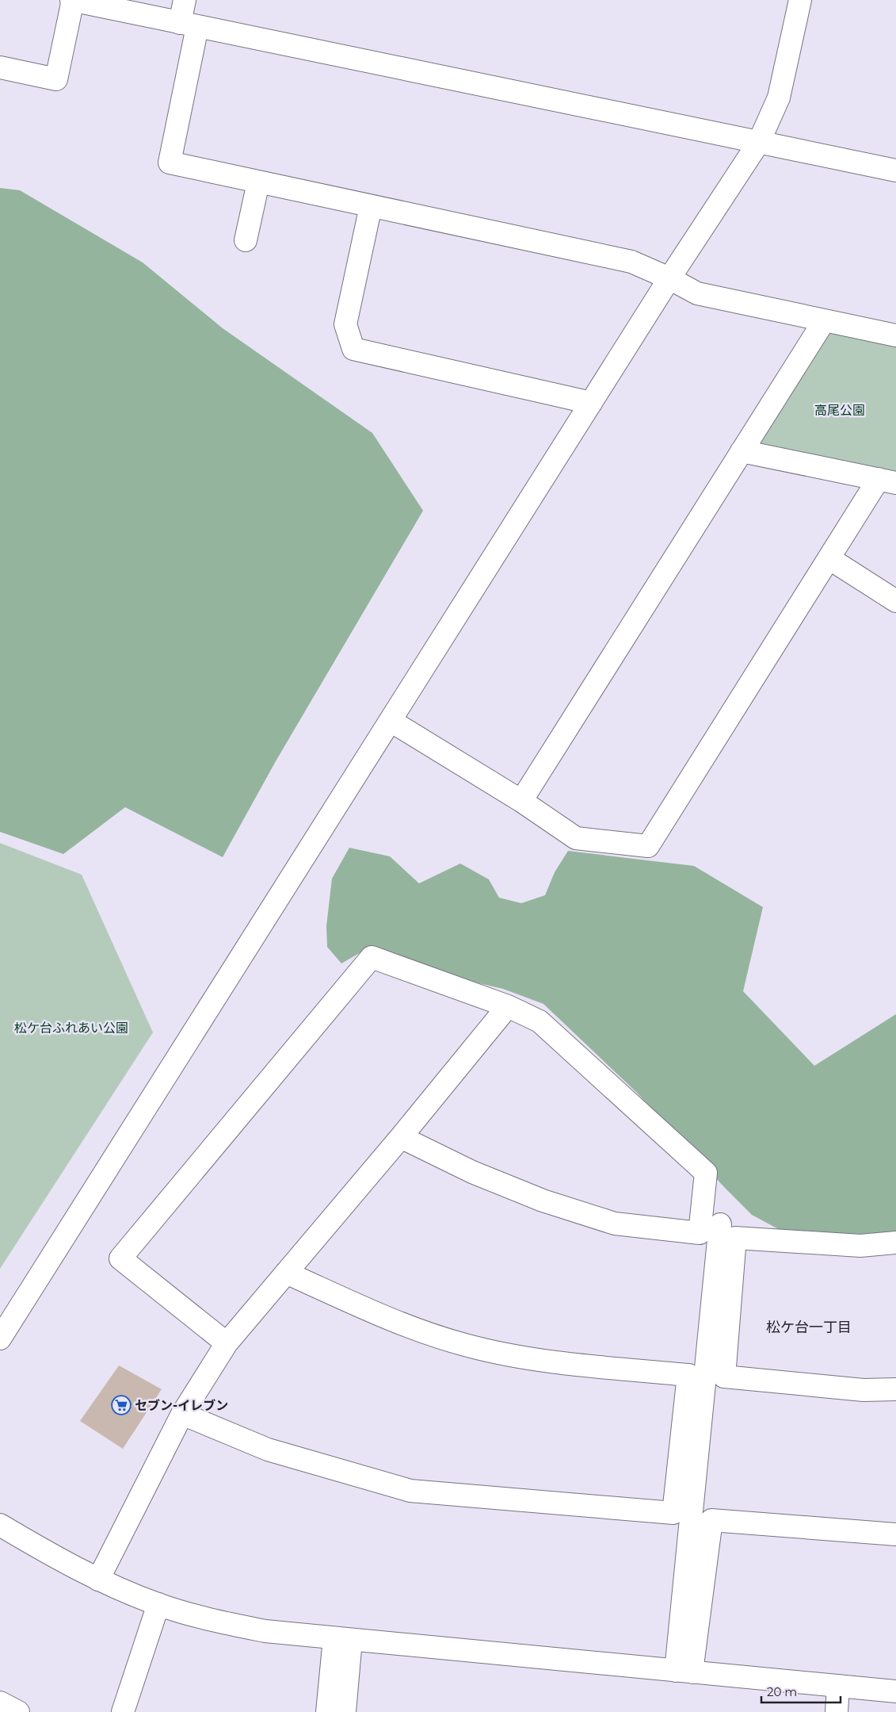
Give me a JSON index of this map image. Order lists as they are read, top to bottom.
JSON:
{
  "districts": ["松ケ台一丁目"],
  "parks": ["高尾公園", "松ケ台ふれあい公園"],
  "places": {
    "supermarket": ["セブン-イレブン"]
  },
  "scale_bar": "20 m"
}
